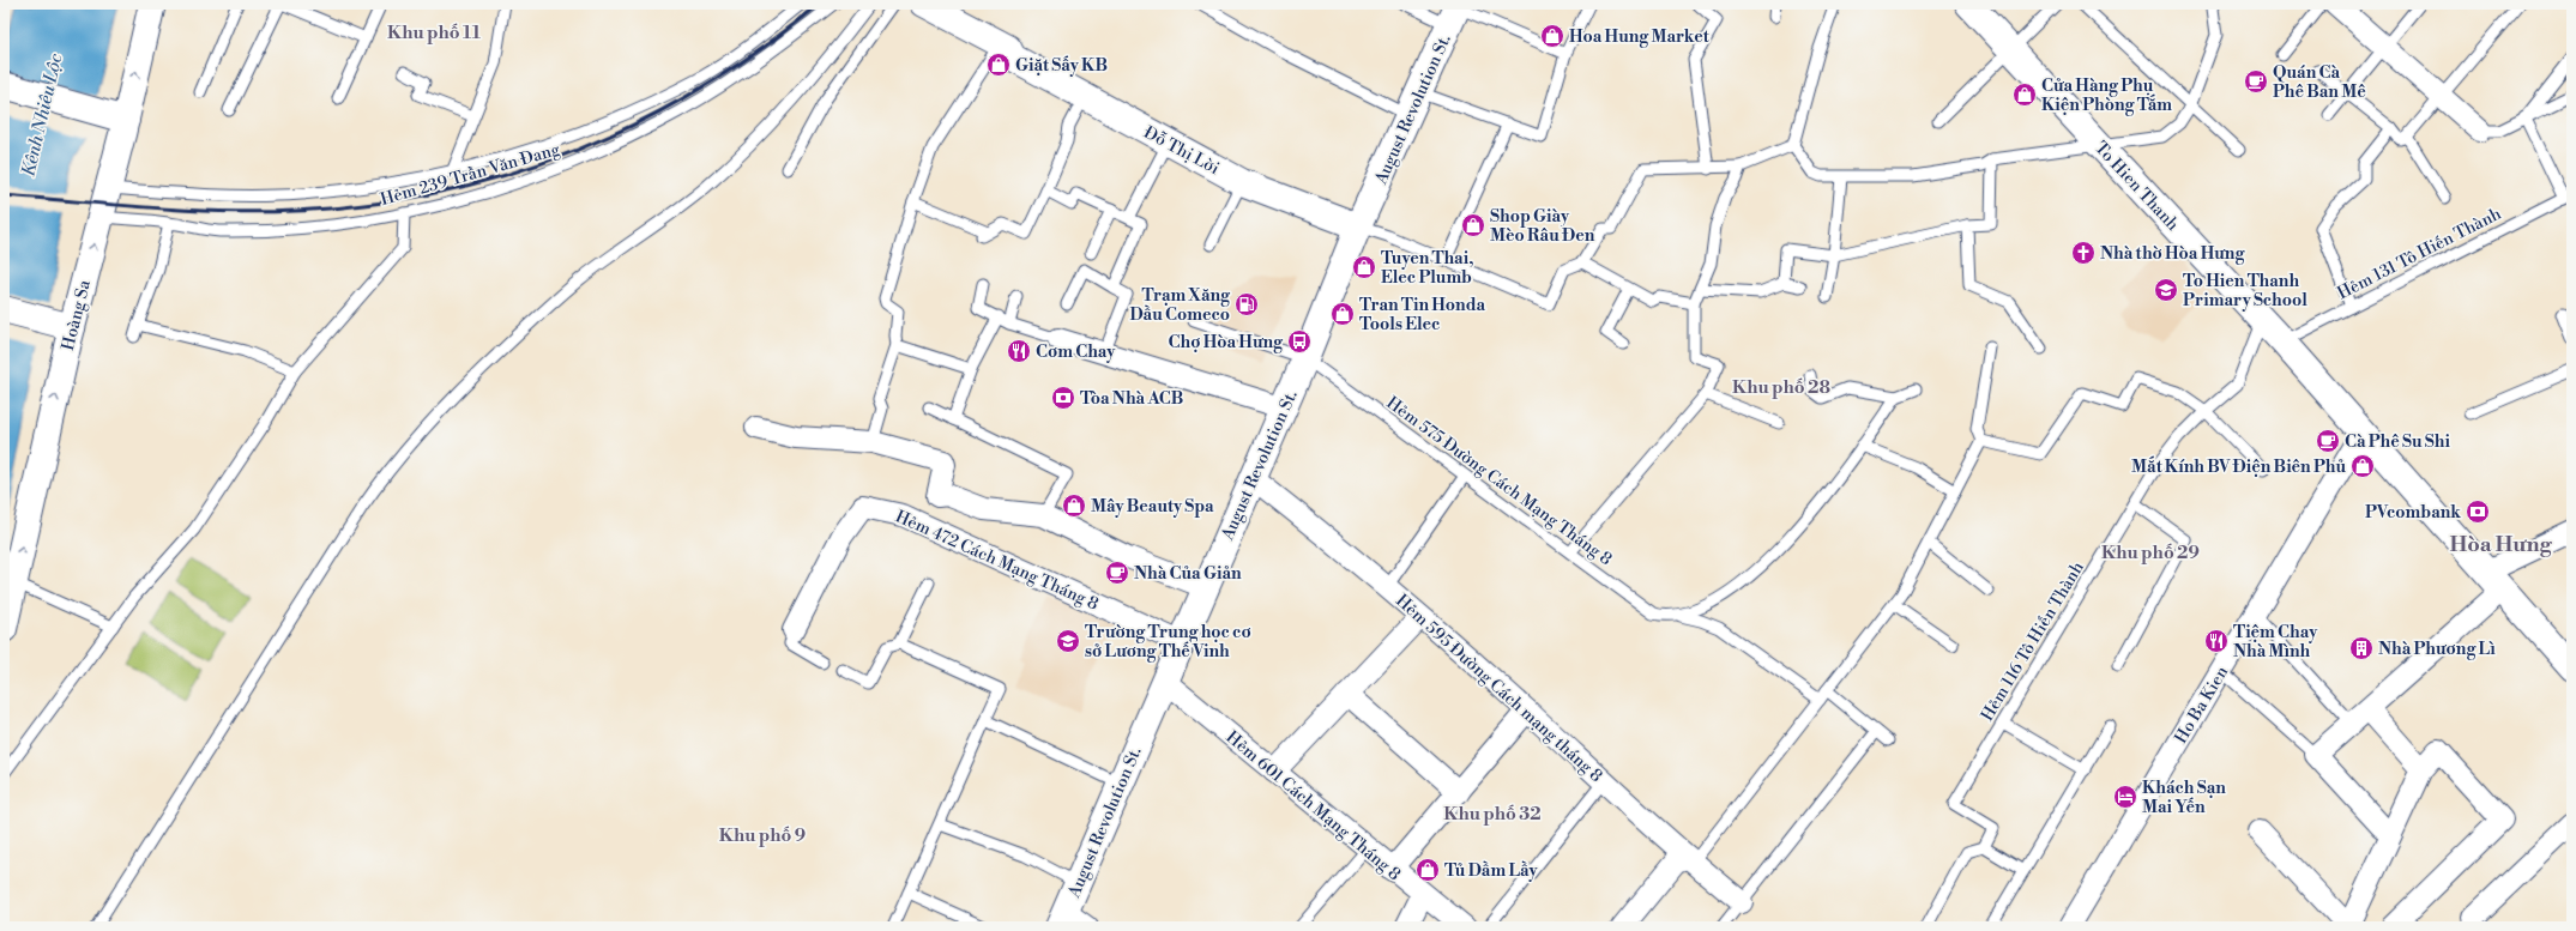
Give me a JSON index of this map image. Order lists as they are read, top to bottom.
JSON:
{
  "streets": {
    "main road": [
      "August Revolution St.",
      "Đỗ Thị Lời",
      "To Hien Thanh",
      "Hoàng Sa"
    ],
    "street": [
      "Hẻm 472 Cách Mạng Tháng 8",
      "Hẻm 595 Đường Cách mạng tháng 8",
      "Ho Ba Kien",
      "Hẻm 601 Cách Mạng Tháng 8"
    ],
    "lane": [
      "Hẻm 239 Trần Văn Đang",
      "Hẻm 131 Tô Hiến Thành",
      "Hẻm 575 Đường Cách Mạng Tháng 8",
      "Hẻm 116 Tô Hiến Thành"
    ]
  },
  "crossings": [
    ["August Revolution St.", "Đỗ Thị Lời"],
    ["August Revolution St.", "Hẻm 575 Đường Cách Mạng Tháng 8"],
    ["August Revolution St.", "Hẻm 472 Cách Mạng Tháng 8"],
    ["August Revolution St.", "Hẻm 595 Đường Cách mạng tháng 8"],
    ["August Revolution St.", "Hẻm 601 Cách Mạng Tháng 8"],
    ["Hẻm 239 Trần Văn Đang", "Hoàng Sa"],
    ["To Hien Thanh", "Hẻm 131 Tô Hiến Thành"],
    ["To Hien Thanh", "Hẻm 116 Tô Hiến Thành"],
    ["To Hien Thanh", "Ho Ba Kien"],
    ["Hẻm 595 Đường Cách mạng tháng 8", "Hẻm 601 Cách Mạng Tháng 8"]
  ],
  "one_way": ["Hoàng Sa"],
  "districts": [
    "Khu phố 11",
    "Khu phố 28",
    "Hòa Hưng",
    "Khu phố 29",
    "Khu phố 32",
    "Khu phố 9"
  ],
  "water": ["Kênh Nhiêu Lộc"],
  "places": {
    "shop": [
      "Hoa Hung Market",
      "Giặt Sấy KB",
      "Cửa Hàng Phụ Kiện Phòng Tắm",
      "Shop Giày Mèo Râu Đen",
      "Tuyen Thai, Elec Plumb",
      "Tran Tin Honda Tools Elec",
      "Mắt Kính BV Điện Biên Phủ",
      "Mây Beauty Spa",
      "Tủ Dầm Lầy"
    ],
    "cafe": ["Quán Cà Phê Ban Mê", "Cà Phê Su Shi", "Nhà Của Giản"],
    "church": ["Nhà thờ Hòa Hưng"],
    "school or university": ["To Hien Thanh Primary School", "Trường Trung học cơ sở Lương Thế Vinh"],
    "fuel station": ["Trạm Xăng Dầu Comeco"],
    "bus stop": ["Chợ Hòa Hưng"],
    "restaurant": ["Cơm Chay", "Tiệm Chay Nhà Mình"],
    "bank": ["Tòa Nhà ACB", "PVcombank"],
    "building": ["Nhà Phương Lì"],
    "hotel": ["Khách Sạn Mai Yến"]
  }
}
